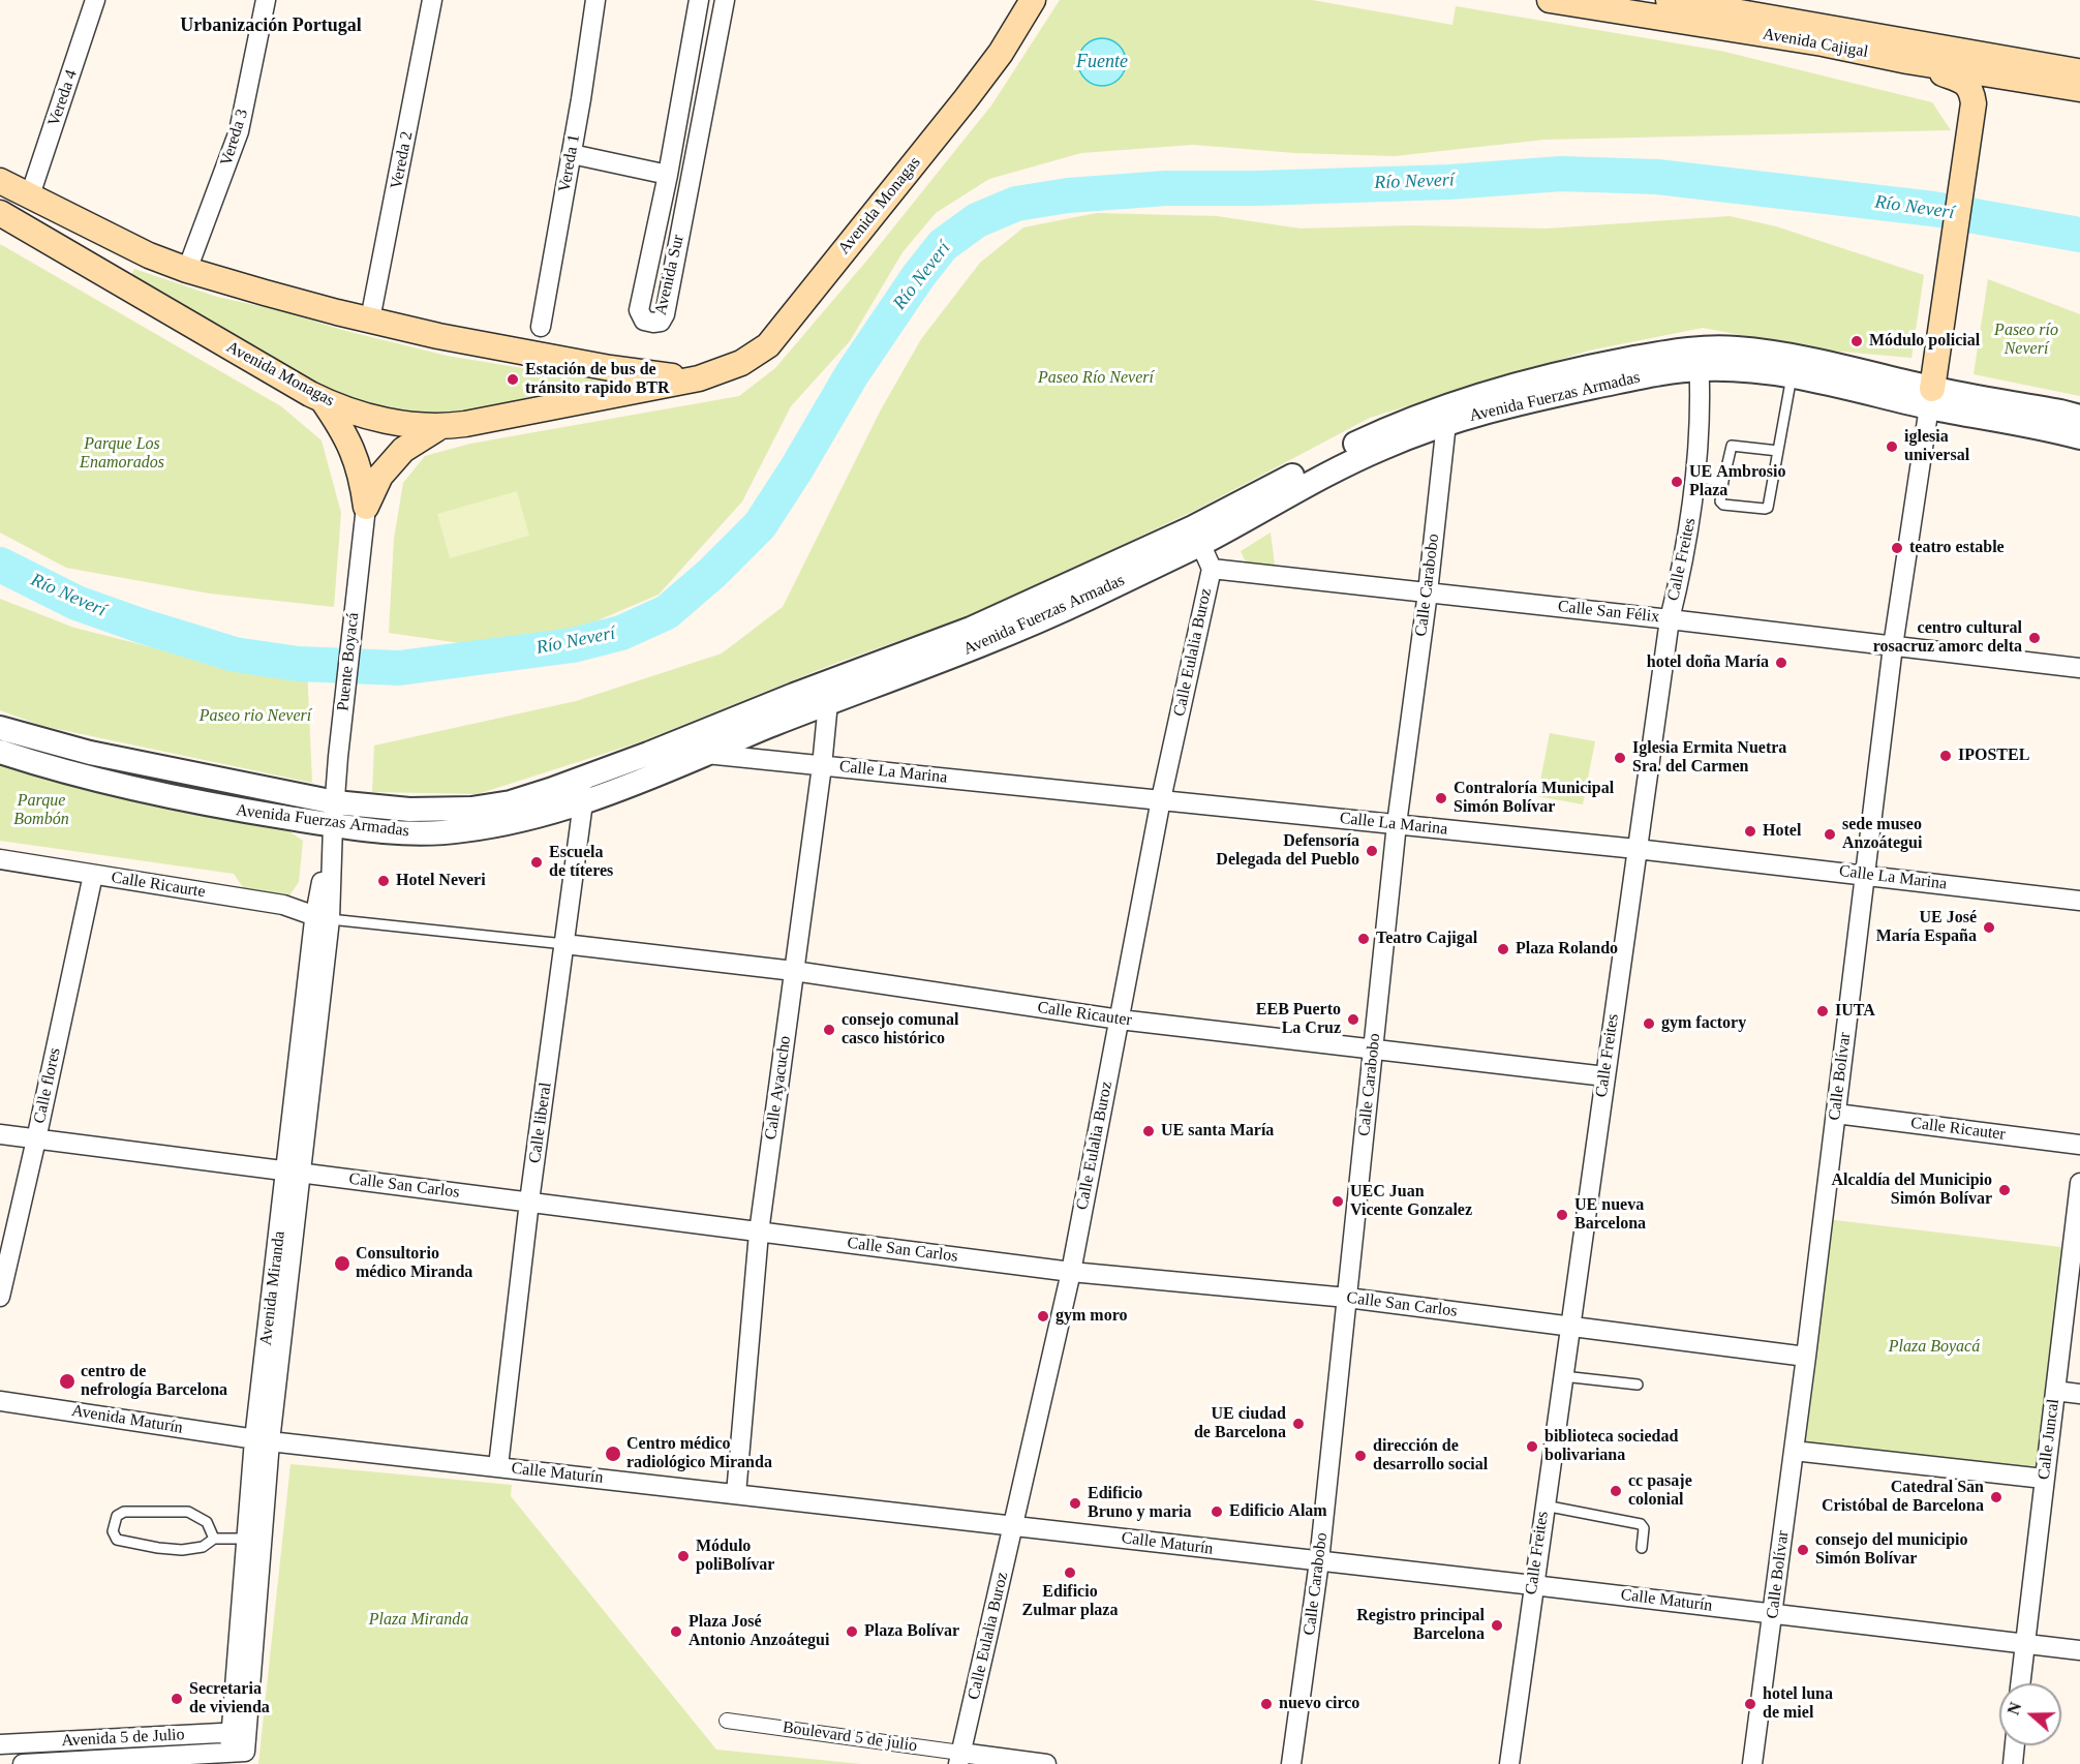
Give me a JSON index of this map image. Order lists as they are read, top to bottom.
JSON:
{
  "streets": {
    "main road": ["Avenida Cajigal", "Avenida Monagas"],
    "street": [
      "Vereda 4",
      "Vereda 3",
      "Vereda 2",
      "Vereda 1",
      "Avenida Sur",
      "Avenida Fuerzas Armadas",
      "Calle Freites",
      "Calle Carabobo",
      "Calle San Félix",
      "Calle Eulalia Buroz",
      "Puente Boyacá",
      "Calle La Marina",
      "Calle Ricaurte",
      "Calle Ricauter",
      "Calle Bolívar",
      "Calle flores",
      "Calle Ayacucho",
      "Calle liberal",
      "Calle San Carlos",
      "Avenida Miranda",
      "Avenida Maturín",
      "Calle Juncal",
      "Calle Maturín",
      "Boulevard 5 de julio",
      "Avenida 5 de Julio"
    ]
  },
  "crossings": [
    ["Vereda 4", "Avenida Monagas"],
    ["Vereda 3", "Avenida Monagas"],
    ["Vereda 2", "Avenida Monagas"],
    ["Avenida Fuerzas Armadas", "Calle Freites"],
    ["Avenida Fuerzas Armadas", "Calle Carabobo"],
    ["Avenida Fuerzas Armadas", "Calle Eulalia Buroz"],
    ["Avenida Fuerzas Armadas", "Calle La Marina"],
    ["Avenida Fuerzas Armadas", "Calle Bolívar"],
    ["Avenida Fuerzas Armadas", "Calle Ayacucho"],
    ["Avenida Fuerzas Armadas", "Calle liberal"],
    ["Avenida Fuerzas Armadas", "Avenida Miranda"],
    ["Calle Freites", "Calle San Félix"],
    ["Calle Freites", "Calle La Marina"],
    ["Calle Freites", "Calle Ricauter"],
    ["Calle Freites", "Calle San Carlos"],
    ["Calle Freites", "Calle Maturín"],
    ["Calle Carabobo", "Calle San Félix"],
    ["Calle Carabobo", "Calle La Marina"],
    ["Calle Carabobo", "Calle Ricauter"],
    ["Calle Carabobo", "Calle San Carlos"],
    ["Calle Carabobo", "Calle Maturín"],
    ["Calle San Félix", "Calle Eulalia Buroz"],
    ["Calle San Félix", "Calle Bolívar"],
    ["Calle Eulalia Buroz", "Calle La Marina"],
    ["Calle Eulalia Buroz", "Calle Ricauter"],
    ["Calle Eulalia Buroz", "Calle San Carlos"],
    ["Calle Eulalia Buroz", "Calle Maturín"],
    ["Calle Eulalia Buroz", "Boulevard 5 de julio"],
    ["Puente Boyacá", "Avenida Miranda"],
    ["Calle La Marina", "Calle Bolívar"],
    ["Calle La Marina", "Calle Ayacucho"],
    ["Calle Ricaurte", "Calle Ricauter"],
    ["Calle Ricaurte", "Calle flores"],
    ["Calle Ricaurte", "Calle liberal"],
    ["Calle Ricaurte", "Avenida Miranda"],
    ["Calle Ricauter", "Calle Bolívar"],
    ["Calle Ricauter", "Calle Ayacucho"],
    ["Calle Ricauter", "Calle liberal"],
    ["Calle Bolívar", "Calle San Carlos"],
    ["Calle Bolívar", "Calle Maturín"],
    ["Calle flores", "Calle San Carlos"],
    ["Calle Ayacucho", "Calle San Carlos"],
    ["Calle Ayacucho", "Calle Maturín"],
    ["Calle liberal", "Calle San Carlos"],
    ["Calle liberal", "Calle Maturín"],
    ["Calle San Carlos", "Avenida Miranda"],
    ["Avenida Miranda", "Avenida Maturín"],
    ["Avenida Miranda", "Calle Maturín"],
    ["Avenida Miranda", "Avenida 5 de Julio"],
    ["Avenida Maturín", "Calle Maturín"],
    ["Calle Juncal", "Calle Maturín"]
  ],
  "districts": ["Urbanización Portugal"],
  "water": ["Fuente", "Río Neverí"],
  "parks": [
    "Paseo río Neverí",
    "Paseo Río Neverí",
    "Parque Los Enamorados",
    "Paseo rio Neverí",
    "Parque Bombón",
    "Plaza Boyacá",
    "Plaza Miranda"
  ],
  "places": [
    "Módulo policial",
    "Estación de bus de tránsito rapido BTR",
    "iglesia universal",
    "UE Ambrosio Plaza",
    "teatro estable",
    "centro cultural rosacruz amorc delta",
    "hotel doña María",
    "IPOSTEL",
    "Iglesia Ermita Nuetra Sra. del Carmen",
    "Contraloría Municipal Simón Bolívar",
    "Hotel",
    "sede museo Anzoátegui",
    "Defensoría Delegada del Pueblo",
    "Escuela de títeres",
    "Hotel Neveri",
    "UE José María España",
    "Teatro Cajigal",
    "Plaza Rolando",
    "IUTA",
    "EEB Puerto La Cruz",
    "gym factory",
    "consejo comunal casco histórico",
    "UE santa María",
    "Alcaldía del Municipio Simón Bolívar",
    "UEC Juan Vicente Gonzalez",
    "UE nueva Barcelona",
    "Consultorio médico Miranda",
    "gym moro",
    "centro de nefrología Barcelona",
    "UE ciudad de Barcelona",
    "biblioteca sociedad bolivariana",
    "Centro médico radiológico Miranda",
    "dirección de desarrollo social",
    "cc pasaje colonial",
    "Catedral San Cristóbal de Barcelona",
    "Edificio Bruno y maria",
    "Edificio Alam",
    "consejo del municipio Simón Bolívar",
    "Módulo poliBolívar",
    "Edificio Zulmar plaza",
    "Registro principal Barcelona",
    "Plaza José Antonio Anzoátegui",
    "Plaza Bolívar",
    "Secretaria de vivienda",
    "nuevo circo",
    "hotel luna de miel"
  ],
  "north": "left"
}
